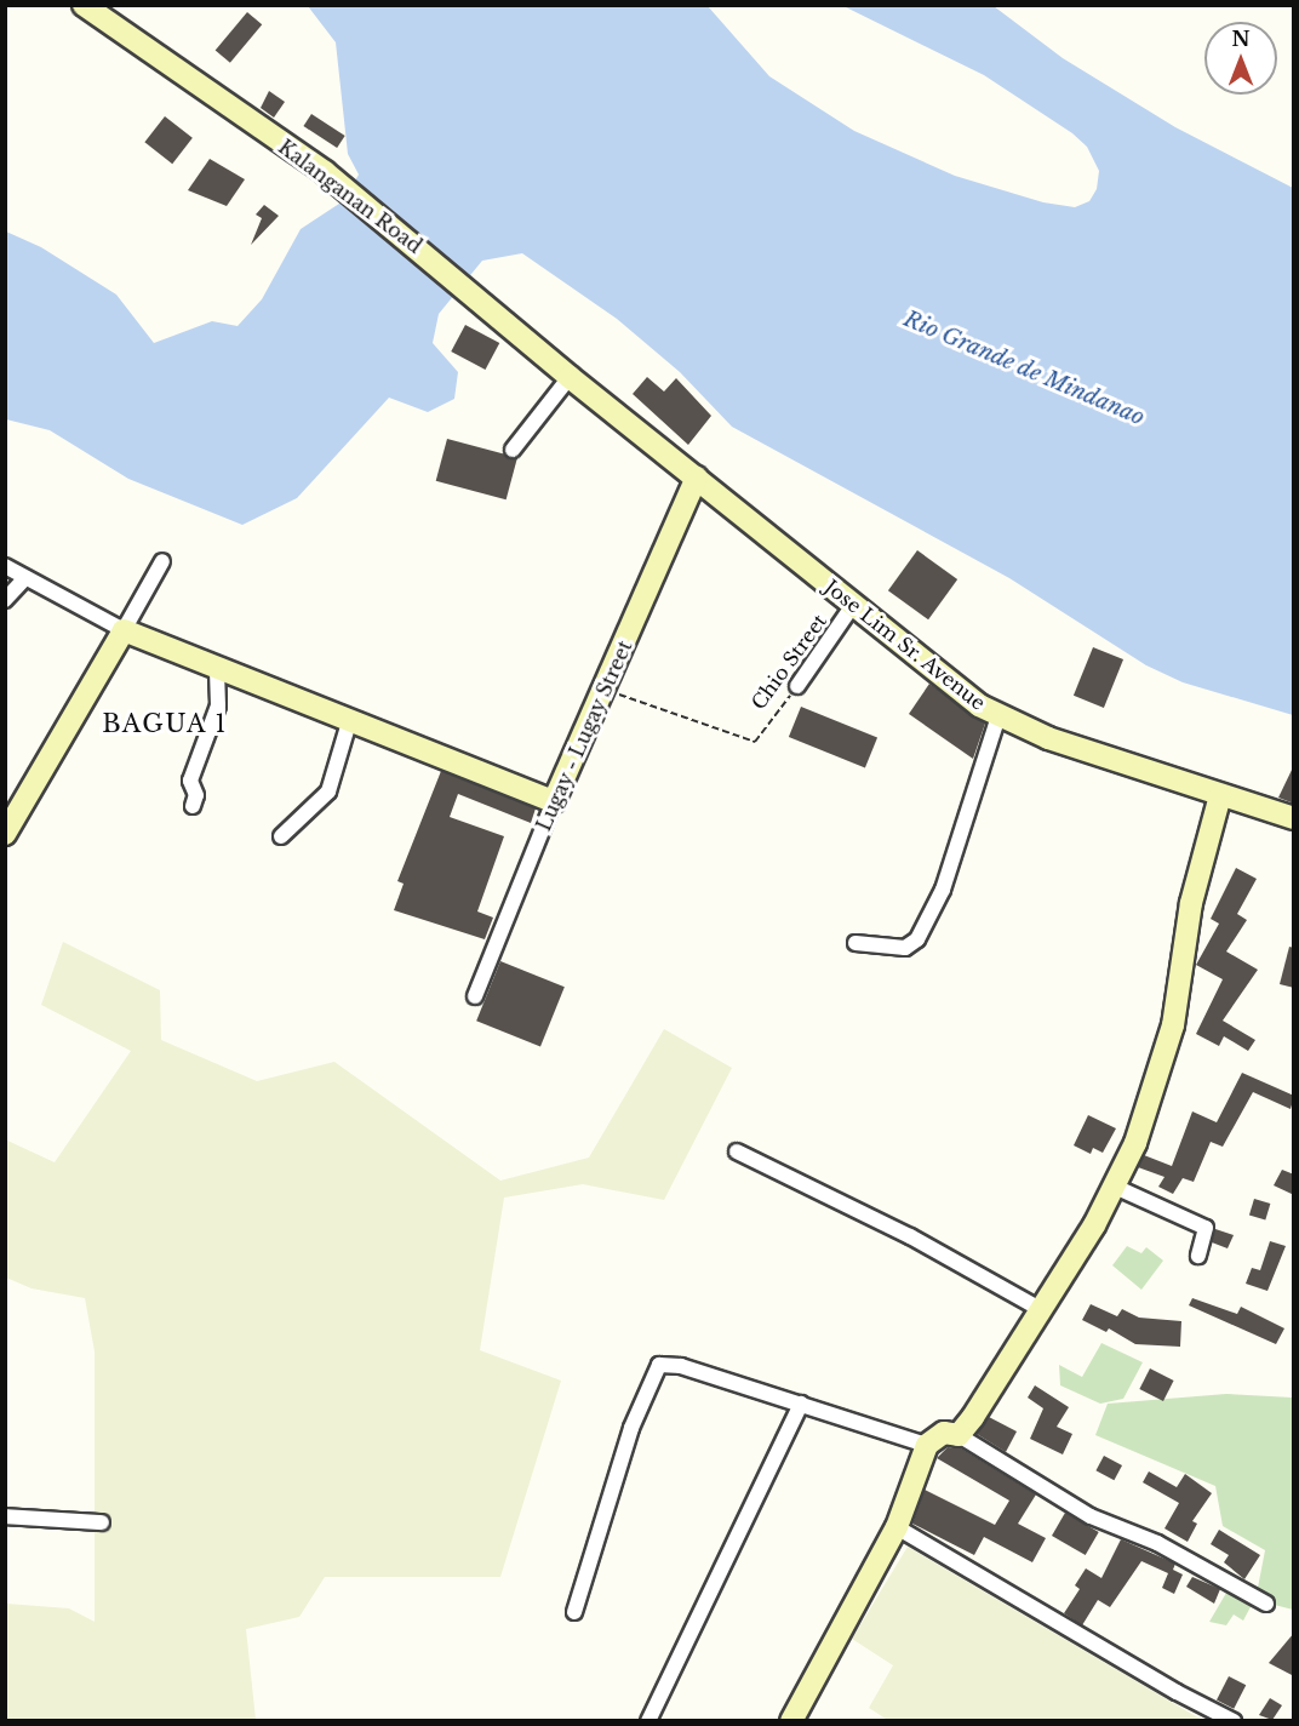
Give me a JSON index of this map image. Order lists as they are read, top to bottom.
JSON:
{
  "streets": {
    "street": [
      "Kalanganan Road",
      "Jose Lim Sr. Avenue",
      "Chio Street",
      "Lugay - Lugay Street"
    ]
  },
  "crossings": [
    ["Kalanganan Road", "Jose Lim Sr. Avenue"],
    ["Jose Lim Sr. Avenue", "Chio Street"],
    ["Jose Lim Sr. Avenue", "Lugay - Lugay Street"],
    ["Chio Street", "Lugay - Lugay Street"]
  ],
  "districts": ["BAGUA 1"],
  "water": ["Rio Grande de Mindanao"],
  "north": "top"
}
